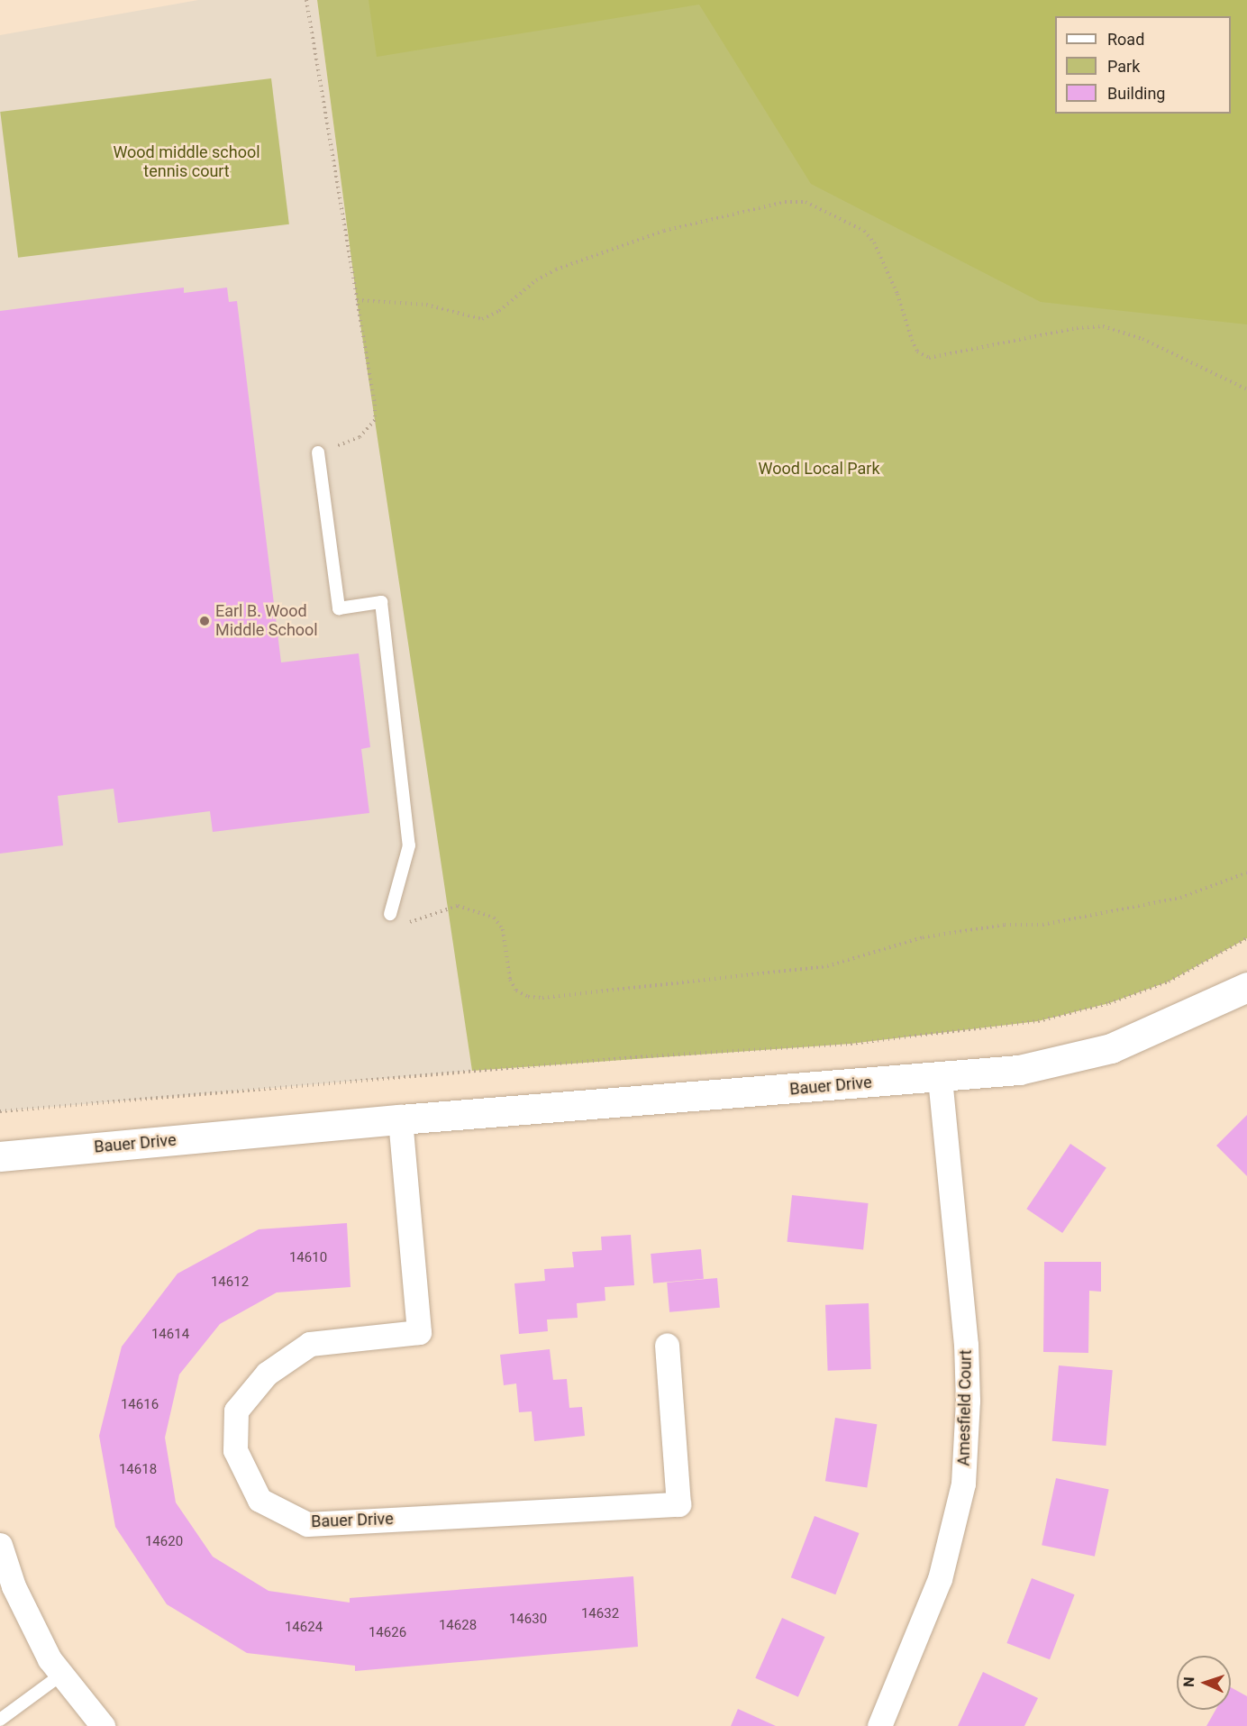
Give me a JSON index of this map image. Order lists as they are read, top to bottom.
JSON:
{
  "streets": {
    "street": ["Bauer Drive", "Amesfield Court"]
  },
  "crossings": [
    ["Bauer Drive", "Amesfield Court"]
  ],
  "parks": ["Wood middle school tennis court", "Wood Local Park"],
  "places": ["Earl B. Wood Middle School"],
  "house_numbers": [
    "14610",
    "14612",
    "14614",
    "14616",
    "14618",
    "14620",
    "14632",
    "14630",
    "14628",
    "14624",
    "14626"
  ],
  "legend": ["Road", "Park", "Building"],
  "north": "left"
}
